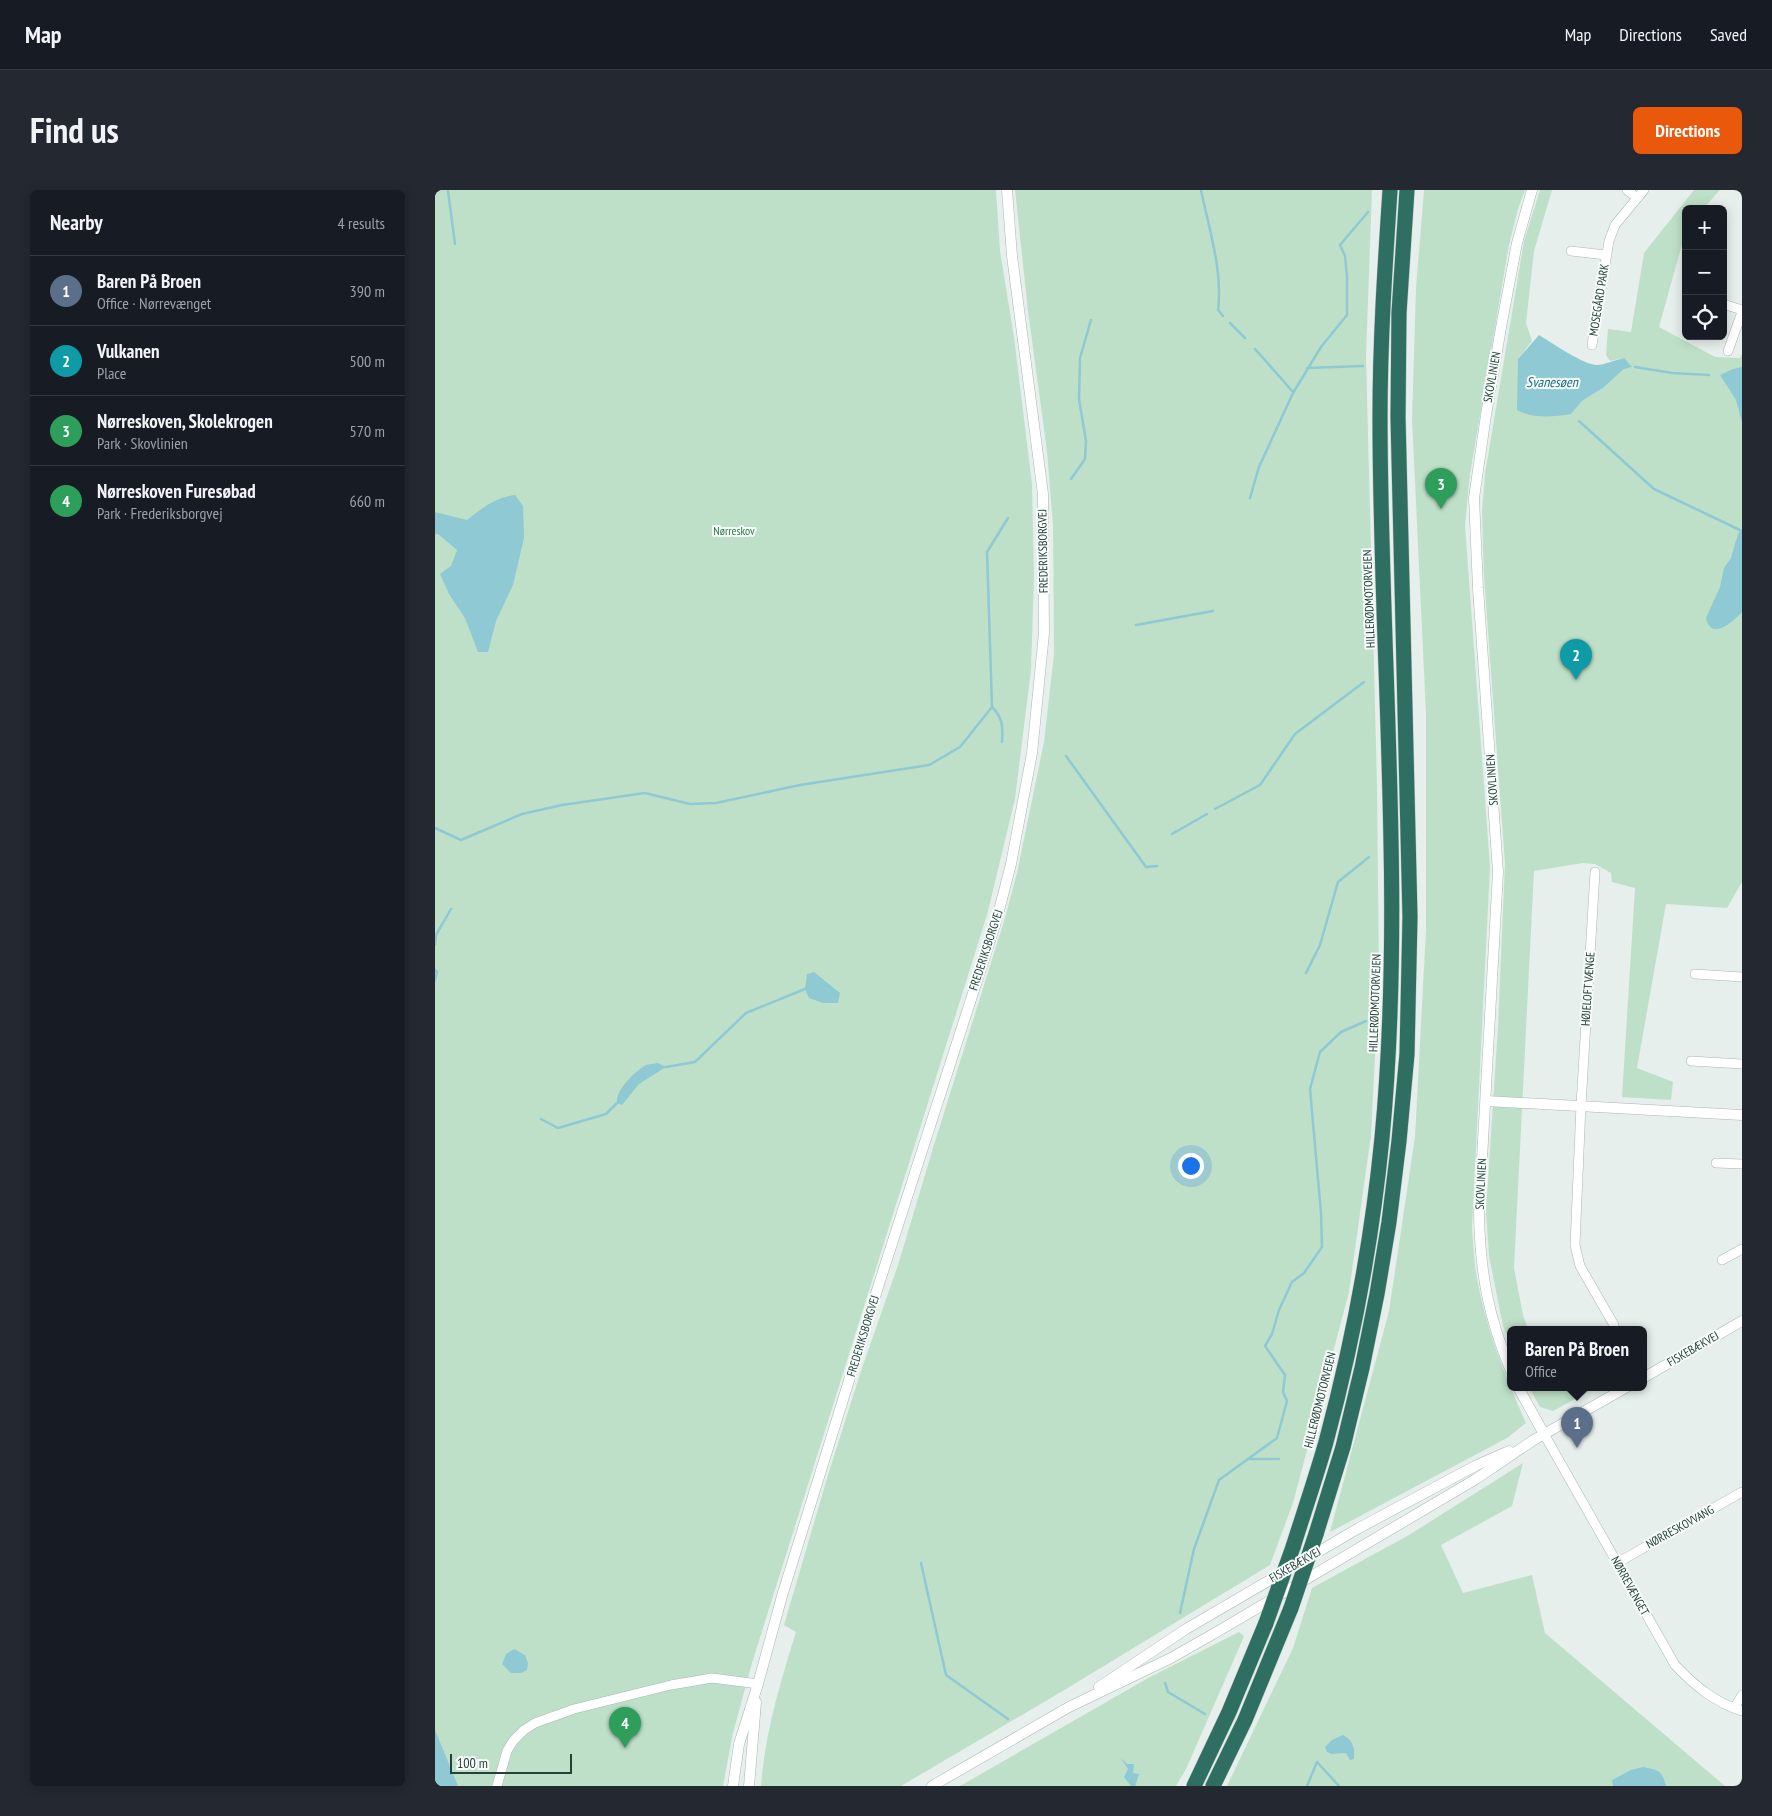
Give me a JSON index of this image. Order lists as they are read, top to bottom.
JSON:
{
  "streets": {
    "highway": ["HILLERØDMOTORVEJEN"],
    "street": [
      "MOSEGÅRD PARK",
      "SKOVLINIEN",
      "FREDERIKSBORGVEJ",
      "HØJELOFT VÆNGE",
      "FISKEBÆKVEJ",
      "NØRRESKOVVANG",
      "NØRREVÆNGET"
    ]
  },
  "crossings": [
    ["FISKEBÆKVEJ", "NØRREVÆNGET"],
    ["NØRRESKOVVANG", "NØRREVÆNGET"]
  ],
  "water": ["Svanesøen"],
  "parks": ["Nørreskov"],
  "scale_bar": "100 m",
  "page": {
    "header": "Map",
    "nav": ["Map", "Directions", "Saved"],
    "title": "Find us",
    "buttons": "Directions",
    "heading": ["Nearby", "4 results"],
    "map_buttons": ["+", "−"],
    "list": [
      {
        "mark": "1",
        "name": "Baren På Broen",
        "note": "Office · Nørrevænget",
        "value": "390 m"
      },
      {
        "mark": "2",
        "name": "Vulkanen",
        "note": "Place",
        "value": "500 m"
      },
      {
        "mark": "3",
        "name": "Nørreskoven, Skolekrogen",
        "note": "Park · Skovlinien",
        "value": "570 m"
      },
      {
        "mark": "4",
        "name": "Nørreskoven Furesøbad",
        "note": "Park · Frederiksborgvej",
        "value": "660 m"
      }
    ],
    "pins": [
      "3",
      "2",
      "1",
      "4"
    ],
    "popup": ["Baren På Broen", "Office"],
    "scale": "100 m"
  }
}
